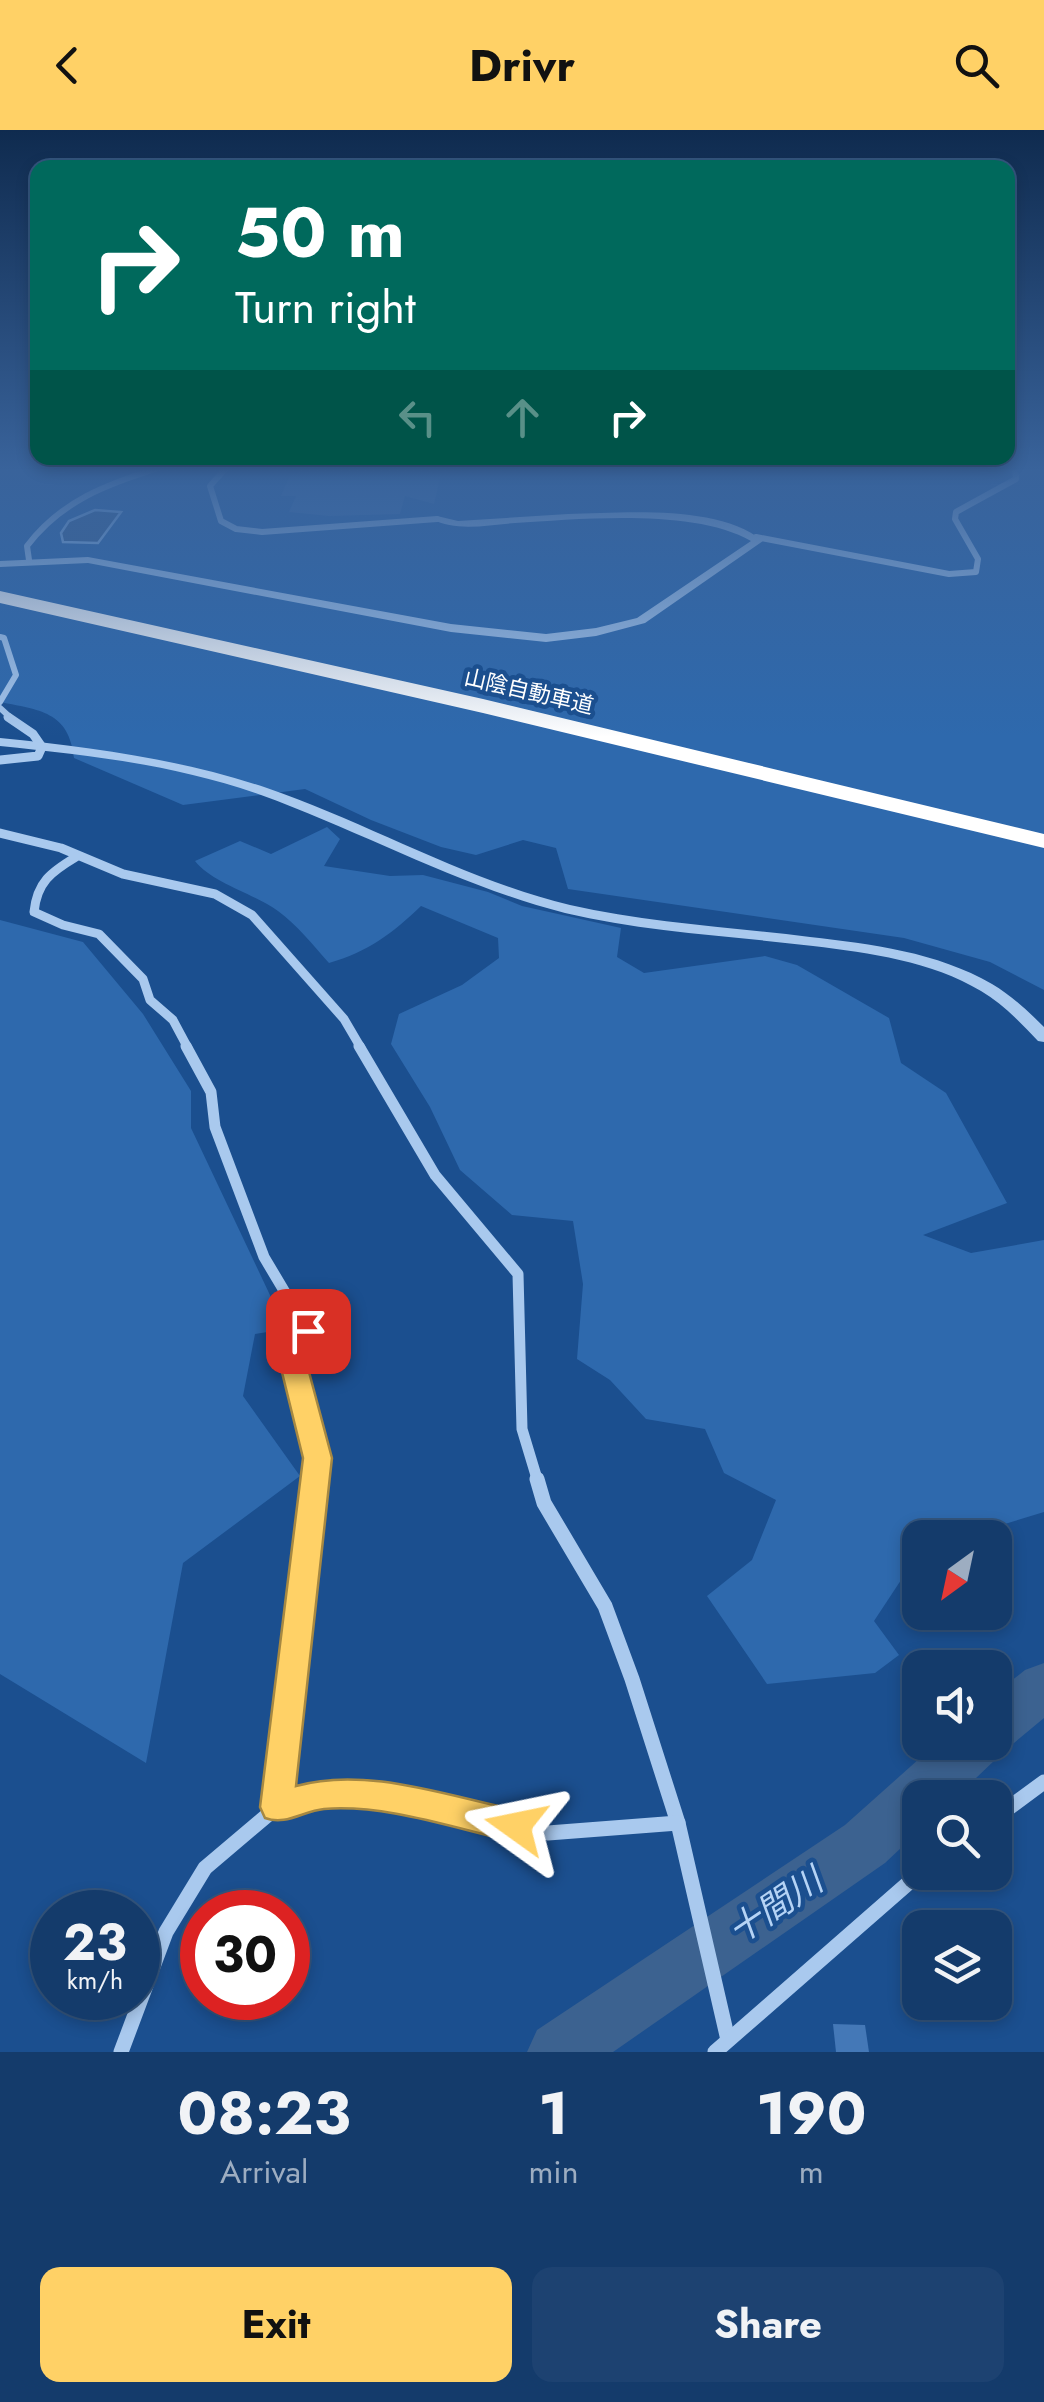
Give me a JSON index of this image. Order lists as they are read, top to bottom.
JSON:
{
  "streets": {
    "highway": ["山陰自動車道"]
  },
  "water": ["十間川"],
  "north": "bottom left",
  "page": {
    "header": "Drivr",
    "turn": ["50 m", "Turn right"],
    "speed": "23 km/h",
    "limit": "30",
    "eta": [
      "08:23",
      "Arrival",
      "1",
      "min",
      "190",
      "m"
    ],
    "buttons": ["Exit", "Share"]
  }
}
